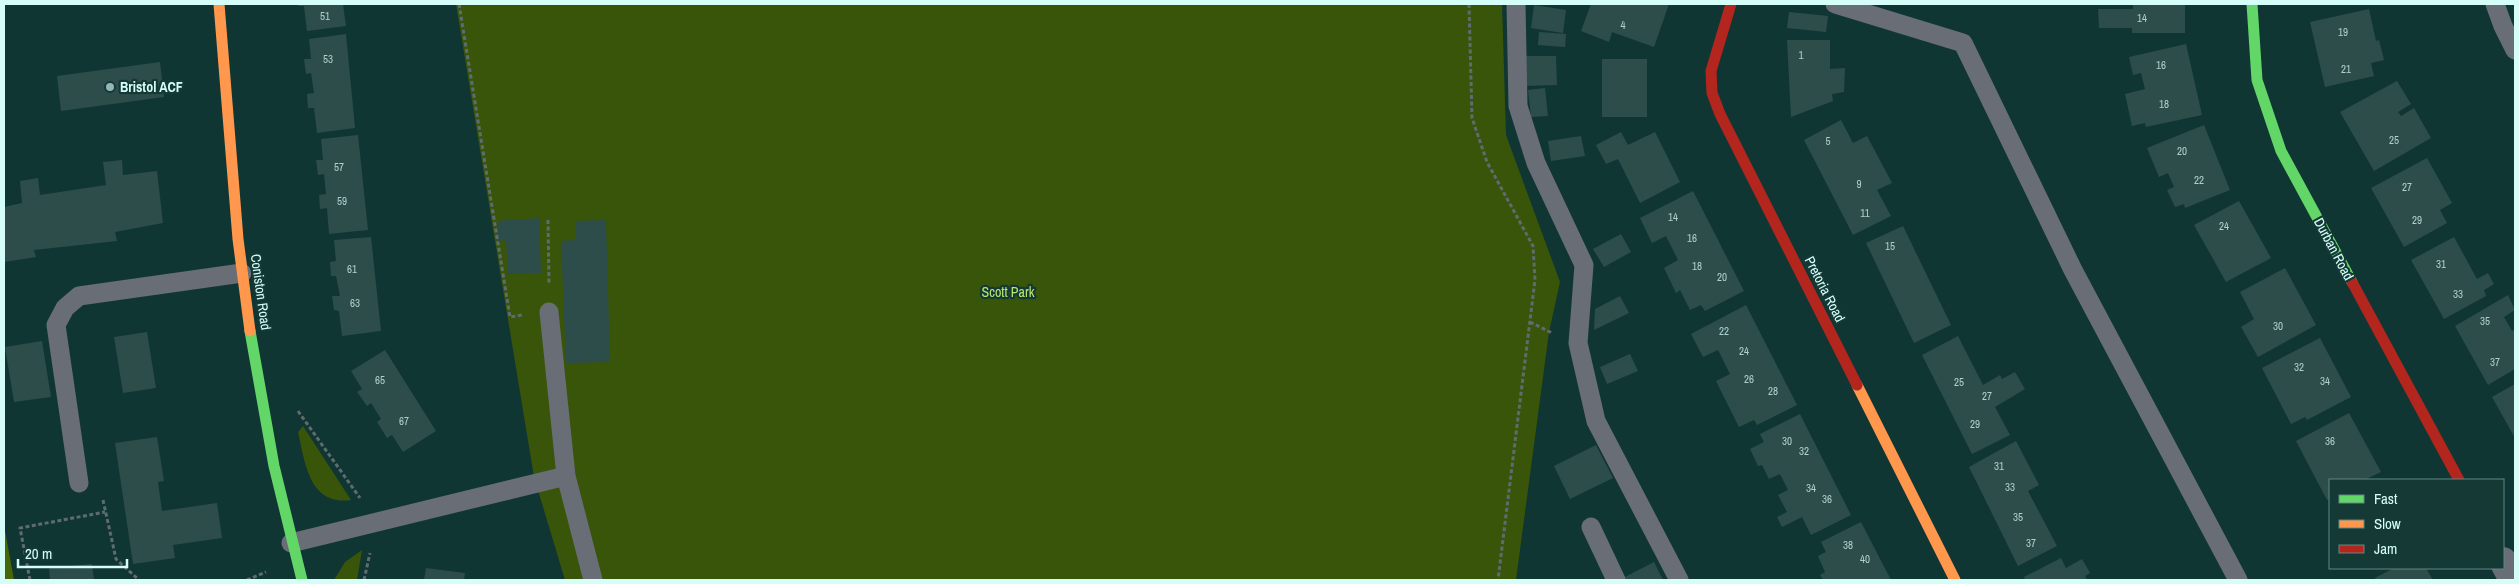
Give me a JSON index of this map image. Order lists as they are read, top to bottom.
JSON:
{
  "streets": {
    "street": ["Durban Road", "Pretoria Road", "Coniston Road"]
  },
  "parks": ["Scott Park"],
  "places": ["Bristol ACF"],
  "house_numbers": [
    "51",
    "14",
    "4",
    "19",
    "1",
    "53",
    "16",
    "21",
    "18",
    "25",
    "5",
    "20",
    "57",
    "22",
    "9",
    "27",
    "59",
    "11",
    "14",
    "29",
    "24",
    "16",
    "15",
    "31",
    "18",
    "61",
    "20",
    "33",
    "63",
    "35",
    "30",
    "22",
    "24",
    "37",
    "32",
    "26",
    "65",
    "34",
    "25",
    "28",
    "27",
    "67",
    "29",
    "30",
    "36",
    "32",
    "31",
    "33",
    "34",
    "36",
    "35",
    "37",
    "38",
    "40"
  ],
  "legend": ["Fast", "Slow", "Jam"],
  "scale_bar": "20 m"
}
